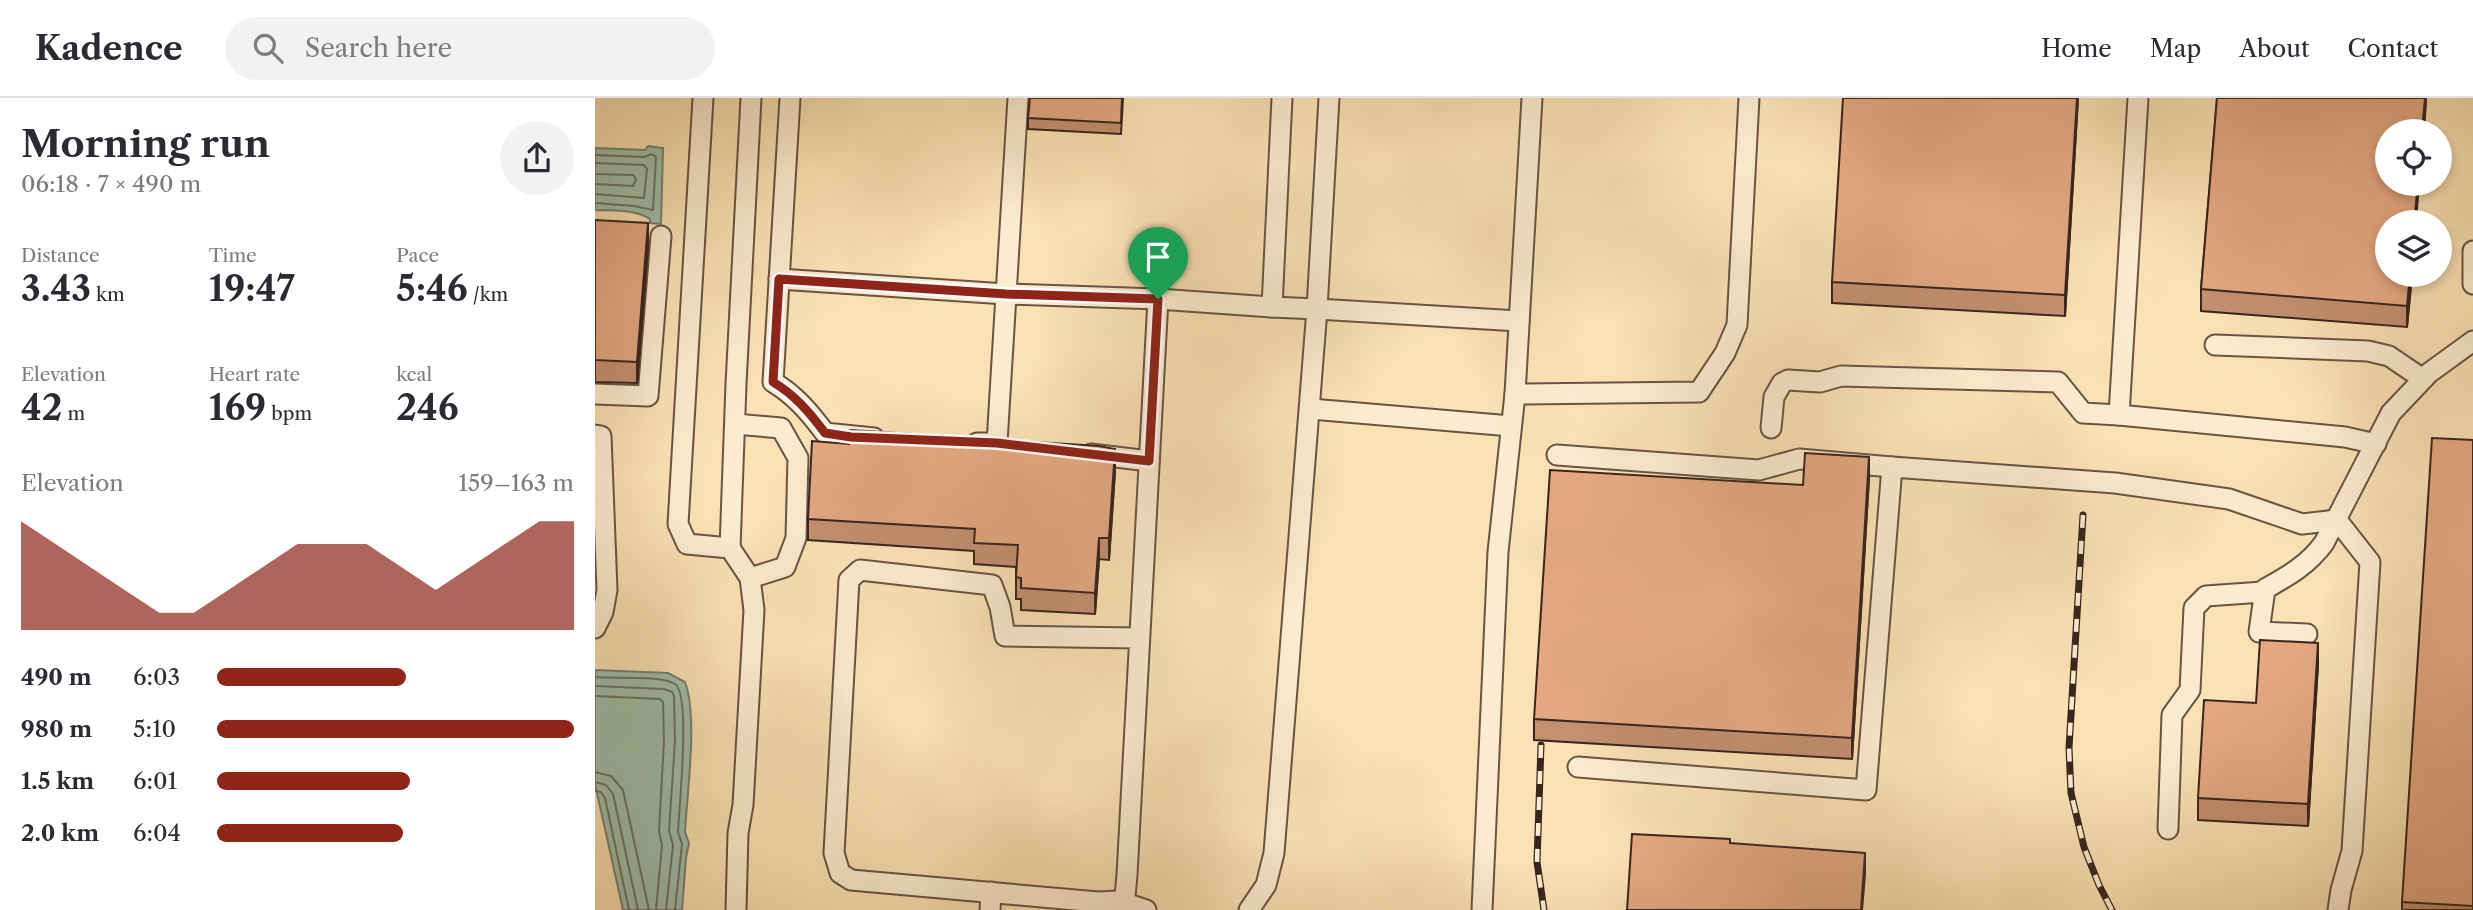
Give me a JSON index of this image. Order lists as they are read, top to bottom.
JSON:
{
  "page": {
    "header": "Kadence",
    "search": "Search here",
    "nav": [
      "Home",
      "Map",
      "About",
      "Contact"
    ],
    "heading": ["Morning run", "06:18 · 7 × 490 m"],
    "stats": [
      ["Distance", "3.43 km"],
      ["Time", "19:47"],
      ["Pace", "5:46 /km"],
      ["Elevation", "42 m"],
      ["Heart rate", "169 bpm"],
      ["kcal", "246"]
    ],
    "chart": ["Elevation", "159–163 m"],
    "list": [
      {
        "name": "490 m",
        "note": "6:03"
      },
      {
        "name": "980 m",
        "note": "5:10"
      },
      {
        "name": "1.5 km",
        "note": "6:01"
      },
      {
        "name": "2.0 km",
        "note": "6:04"
      }
    ]
  }
}
